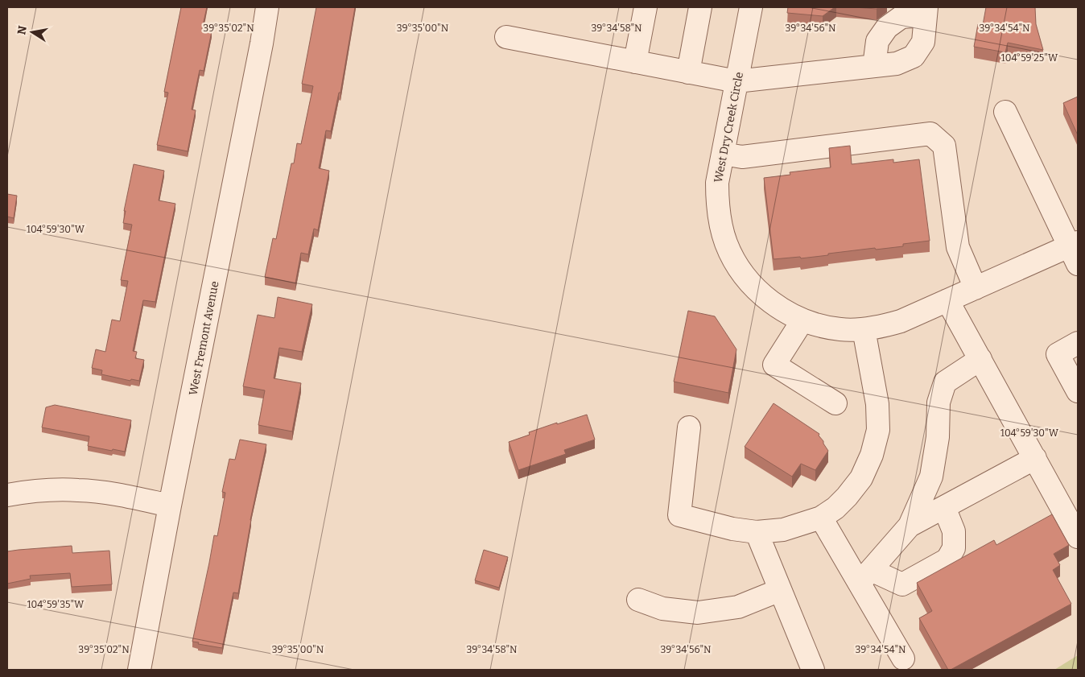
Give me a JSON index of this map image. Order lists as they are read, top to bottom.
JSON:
{
  "streets": {
    "street": ["West Dry Creek Circle", "West Fremont Avenue"]
  },
  "north": "left",
  "coordinates": [
    "39°35'02\"N",
    "39°35'00\"N",
    "39°34'58\"N",
    "39°34'56\"N",
    "39°34'54\"N",
    "104°59'25\"W",
    "104°59'30\"W",
    "104°59'35\"W"
  ]
}
